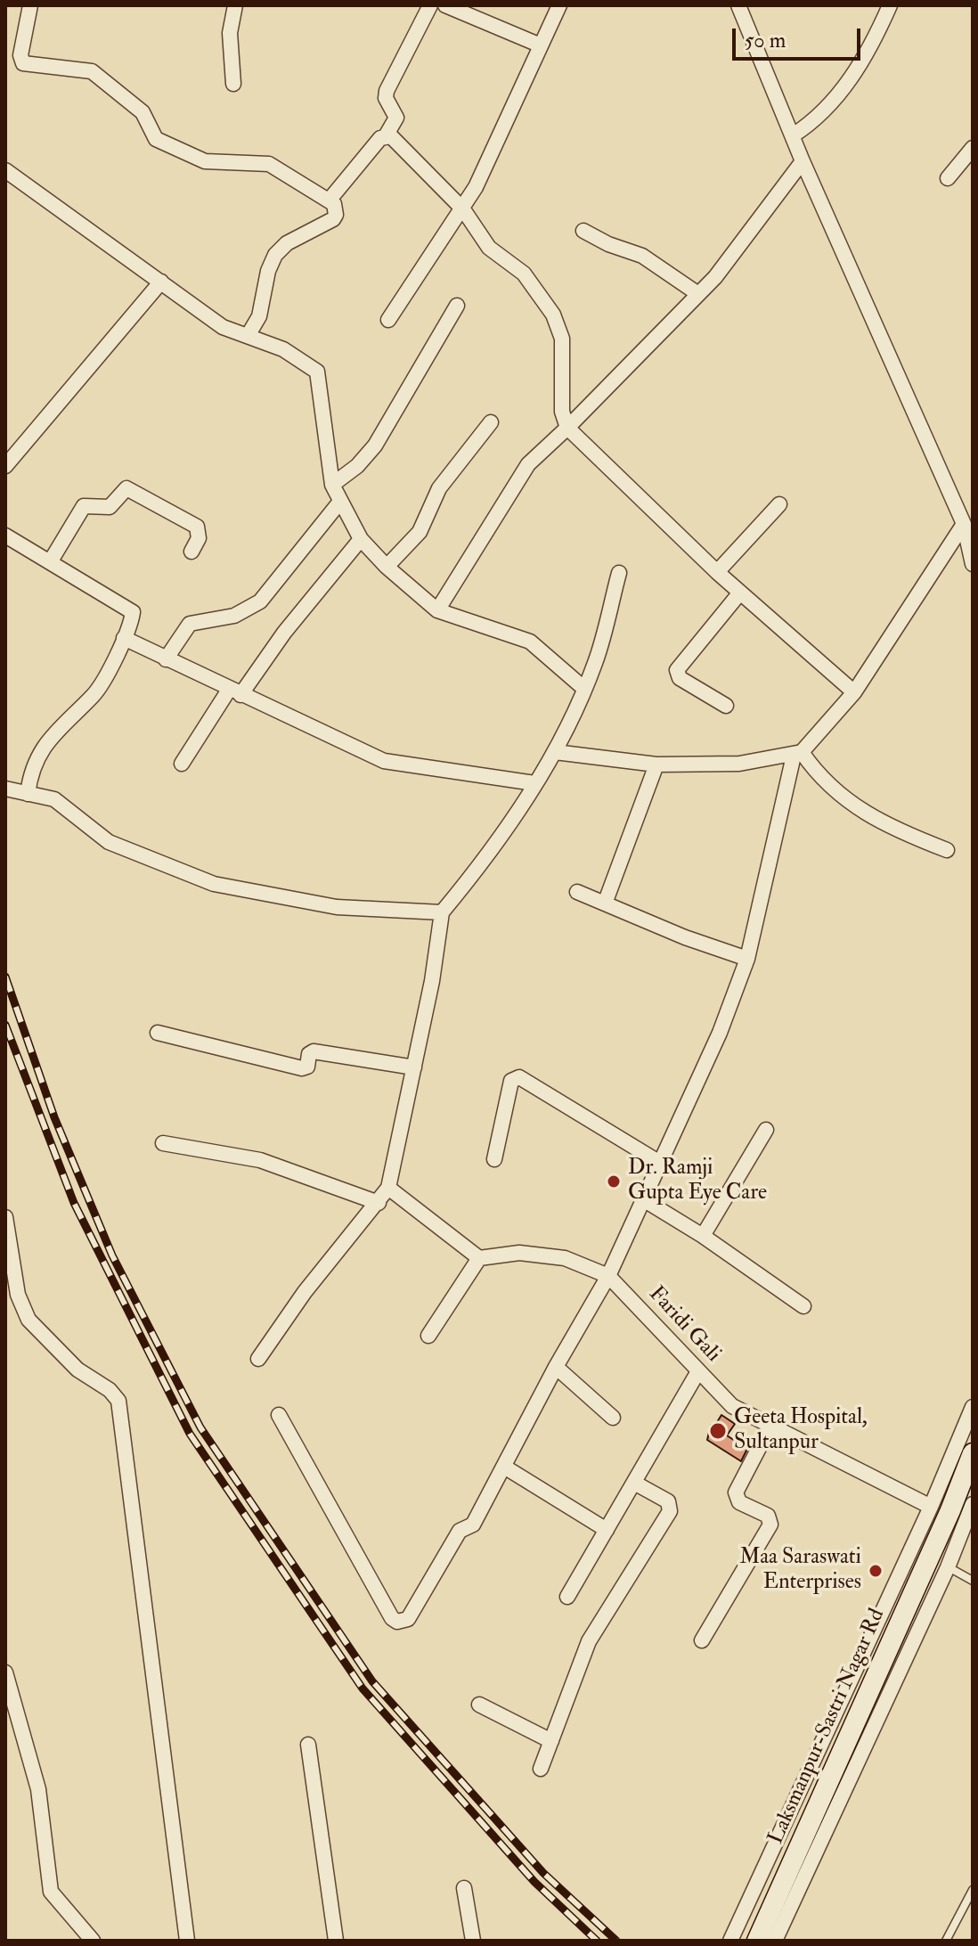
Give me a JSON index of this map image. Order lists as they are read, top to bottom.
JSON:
{
  "streets": {
    "street": ["Faridi Gali", "Laksmanpur-Sastri Nagar Rd"]
  },
  "places": ["Dr. Ramji Gupta Eye Care", "Geeta Hospital, Sultanpur", "Maa Saraswati Enterprises"],
  "scale_bar": "50 m"
}
